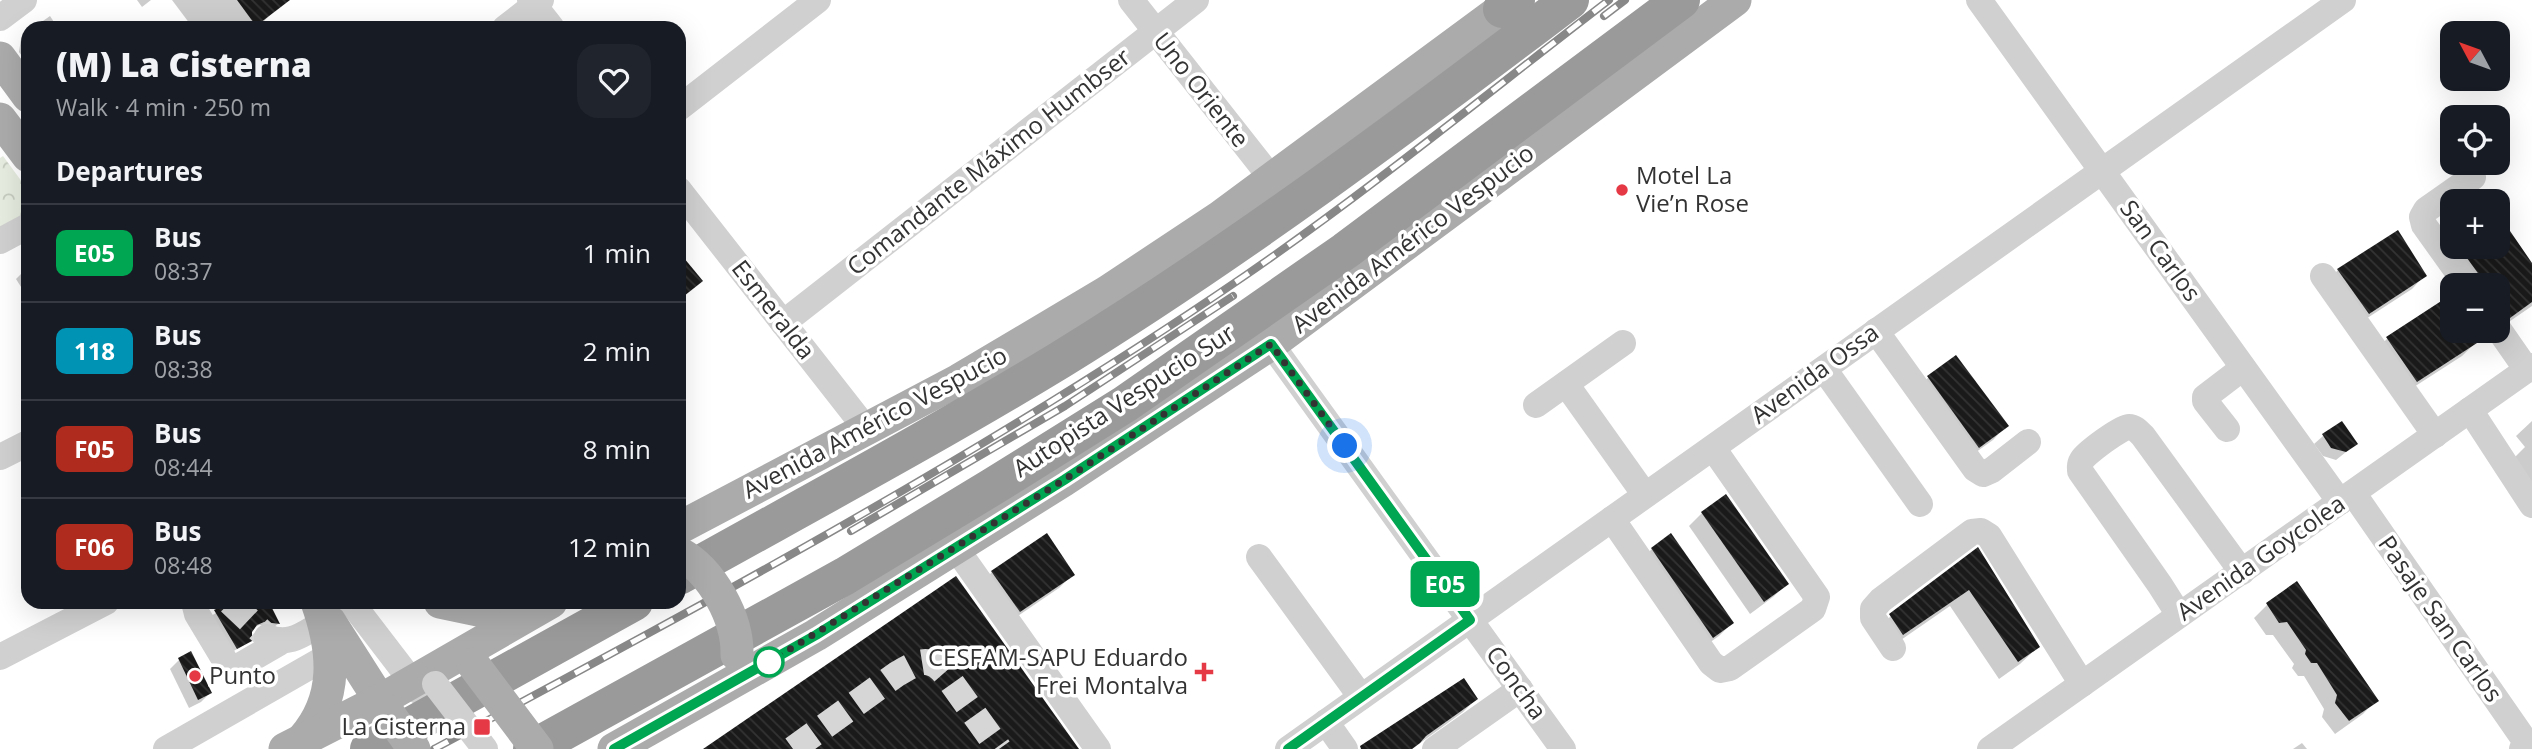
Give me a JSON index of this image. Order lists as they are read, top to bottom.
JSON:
{
  "streets": {
    "highway": ["Autopista Vespucio Sur"],
    "main road": ["Avenida Américo Vespucio"],
    "street": [
      "Uno Oriente",
      "Comandante Máximo Humbser",
      "San Carlos",
      "Esmeralda",
      "Avenida Ossa",
      "Avenida Goycolea",
      "Pasaje San Carlos",
      "Concha"
    ]
  },
  "crossings": [
    ["Uno Oriente", "Comandante Máximo Humbser"],
    ["Uno Oriente", "Avenida Américo Vespucio"],
    ["Comandante Máximo Humbser", "Esmeralda"],
    ["Avenida Américo Vespucio", "Esmeralda"],
    ["Avenida Américo Vespucio", "Concha"],
    ["San Carlos", "Avenida Ossa"],
    ["San Carlos", "Avenida Goycolea"],
    ["San Carlos", "Pasaje San Carlos"],
    ["Avenida Ossa", "Concha"],
    ["Avenida Goycolea", "Pasaje San Carlos"]
  ],
  "places": {
    "other": ["Motel La Vie’n Rose", "Punto"],
    "health": ["CESFAM-SAPU Eduardo Frei Montalva"],
    "transit": ["La Cisterna"]
  },
  "lines": ["bus line E05"],
  "north": "top left",
  "page": {
    "on_map": "E05",
    "map_buttons": ["+", "−"],
    "heading": [
      ["(M) La Cisterna", "Walk · 4 min · 250 m"],
      "Departures"
    ],
    "list": [
      {
        "mark": "E05",
        "name": "Bus",
        "note": "08:37",
        "value": "1 min"
      },
      {
        "mark": "118",
        "name": "Bus",
        "note": "08:38",
        "value": "2 min"
      },
      {
        "mark": "F05",
        "name": "Bus",
        "note": "08:44",
        "value": "8 min"
      },
      {
        "mark": "F06",
        "name": "Bus",
        "note": "08:48",
        "value": "12 min"
      }
    ]
  }
}
